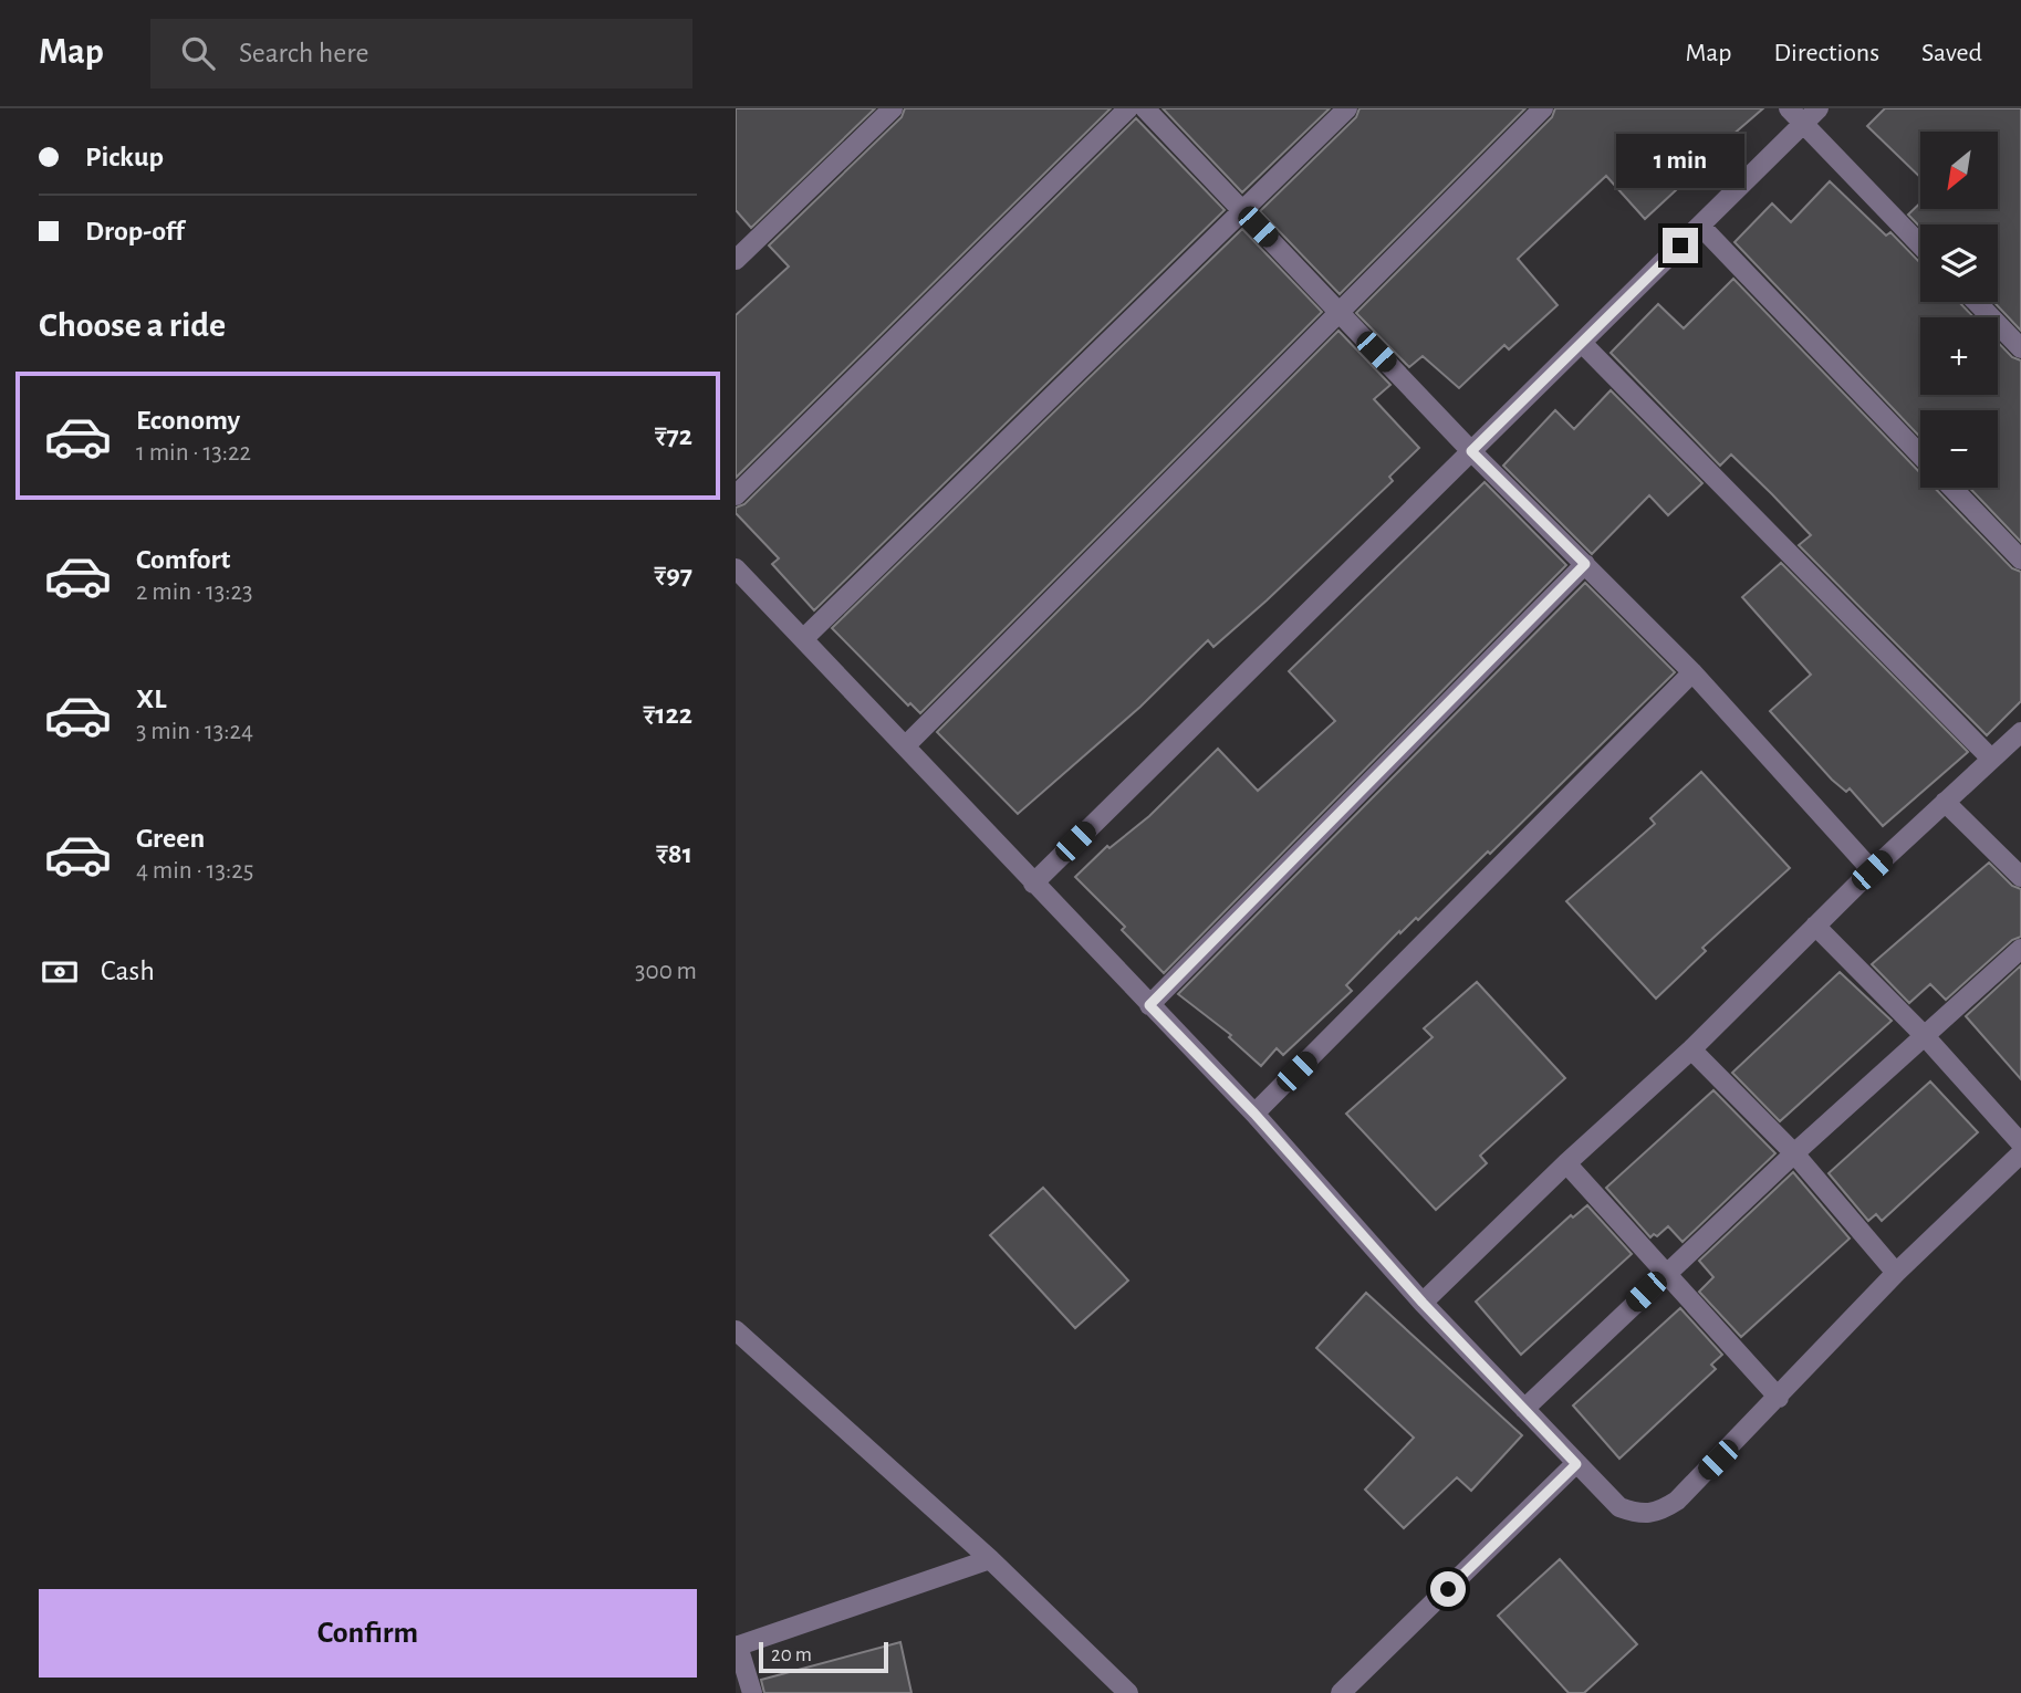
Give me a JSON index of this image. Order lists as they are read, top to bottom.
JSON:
{
  "scale_bar": "20 m",
  "north": "bottom left",
  "page": {
    "header": "Map",
    "search": "Search here",
    "nav": ["Map", "Directions", "Saved"],
    "banner": ["Pickup", "Drop-off"],
    "map_buttons": ["+", "−"],
    "bubble": "1 min",
    "heading": "Choose a ride",
    "list": [
      {
        "name": "Economy",
        "note": "1 min · 13:22",
        "value": "₹72"
      },
      {
        "name": "Comfort",
        "note": "2 min · 13:23",
        "value": "₹97"
      },
      {
        "name": "XL",
        "note": "3 min · 13:24",
        "value": "₹122"
      },
      {
        "name": "Green",
        "note": "4 min · 13:25",
        "value": "₹81"
      }
    ],
    "pay": ["Cash", "300 m"],
    "buttons": "Confirm",
    "scale": "20 m"
  }
}
